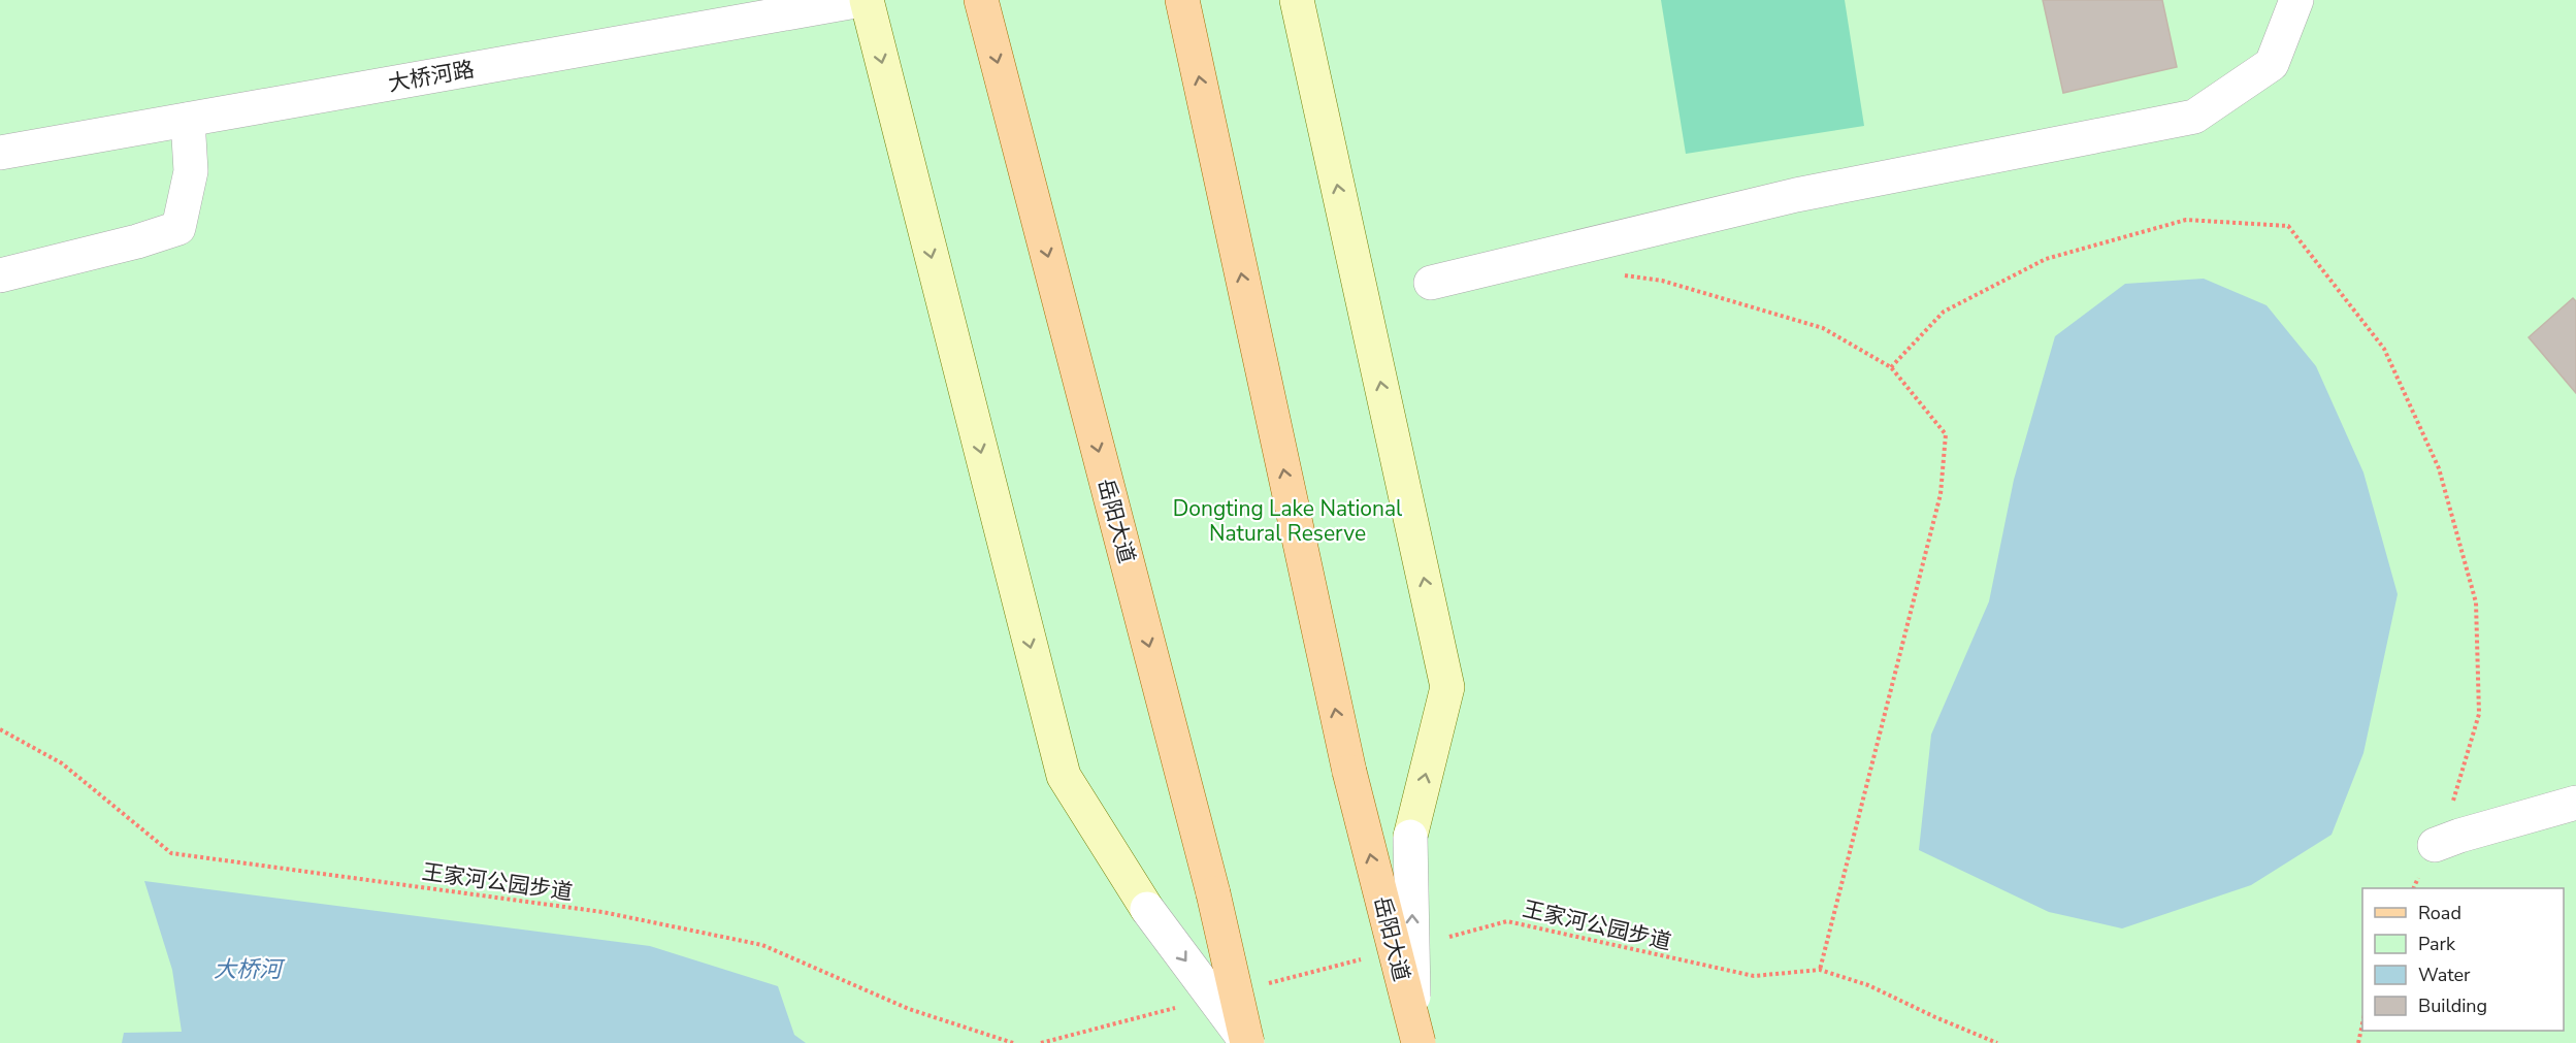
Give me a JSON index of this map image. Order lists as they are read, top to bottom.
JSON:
{
  "streets": {
    "main road": ["岳阳大道"],
    "street": ["大桥河路"],
    "path": ["王家河公园步道"]
  },
  "water": ["大桥河"],
  "parks": ["Dongting Lake National Natural Reserve"],
  "legend": [
    "Road",
    "Park",
    "Water",
    "Building"
  ]
}
